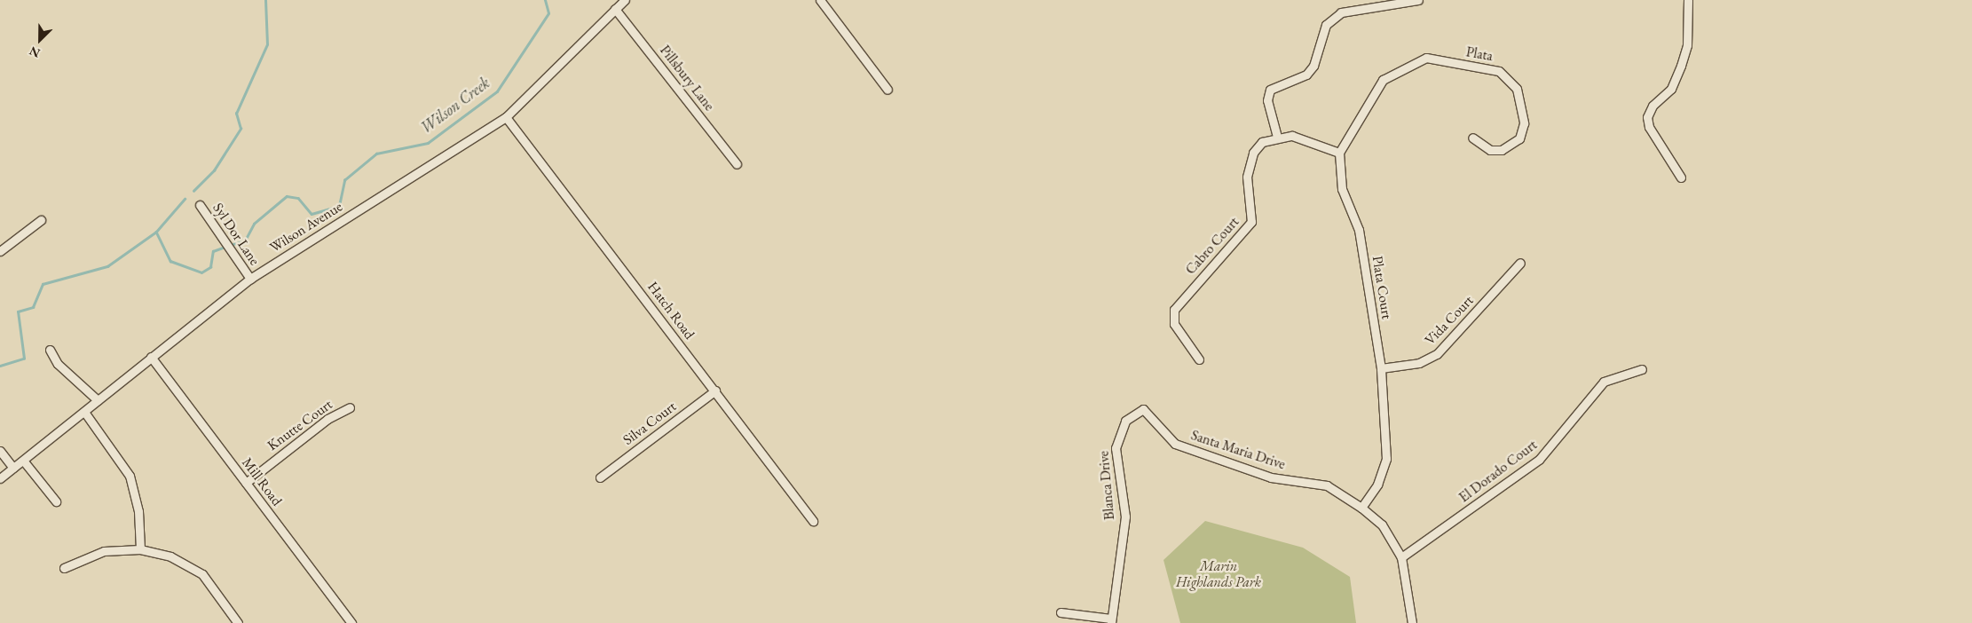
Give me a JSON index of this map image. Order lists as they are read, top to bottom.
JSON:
{
  "streets": {
    "street": [
      "Plata",
      "Pillsbury Lane",
      "Wilson Avenue",
      "Syl Dor Lane",
      "Cabro Court",
      "Plata Court",
      "Hatch Road",
      "Vida Court",
      "Silva Court",
      "Knutte Court",
      "Santa Maria Drive",
      "El Dorado Court",
      "Mill Road",
      "Blanca Drive"
    ]
  },
  "crossings": [
    ["Plata", "Plata Court"],
    ["Pillsbury Lane", "Wilson Avenue"],
    ["Wilson Avenue", "Syl Dor Lane"],
    ["Wilson Avenue", "Hatch Road"],
    ["Wilson Avenue", "Mill Road"],
    ["Plata Court", "Vida Court"],
    ["Plata Court", "Santa Maria Drive"],
    ["Hatch Road", "Silva Court"],
    ["Knutte Court", "Mill Road"],
    ["Santa Maria Drive", "El Dorado Court"],
    ["Santa Maria Drive", "Blanca Drive"]
  ],
  "water": ["Wilson Creek"],
  "parks": ["Marin Highlands Park"],
  "north": "bottom left"
}
